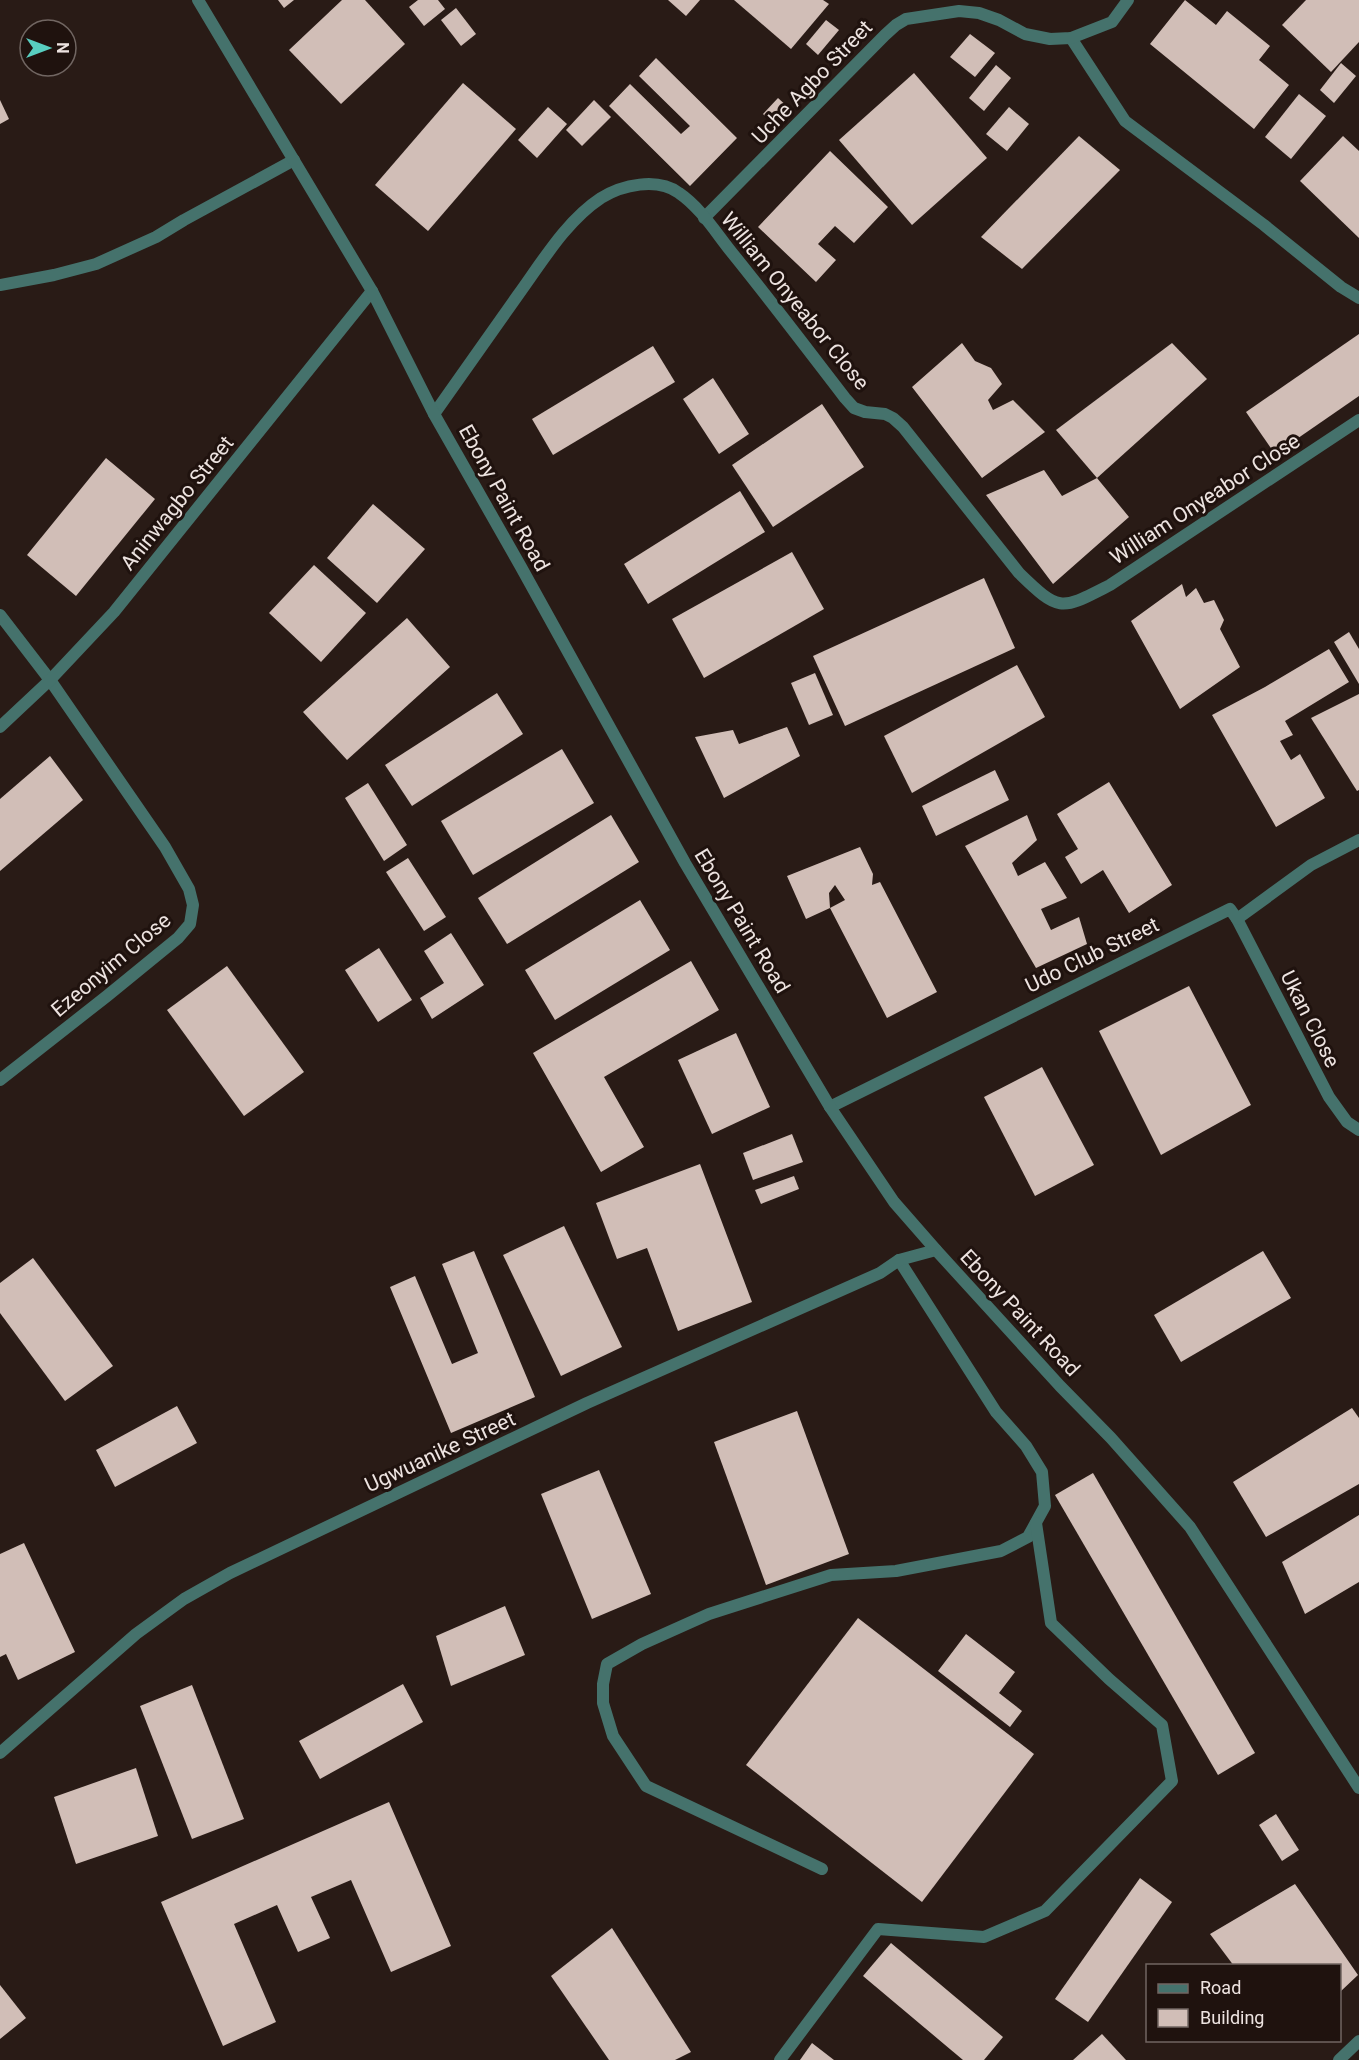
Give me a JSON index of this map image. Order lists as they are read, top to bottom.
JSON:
{
  "streets": {
    "street": [
      "Uche Agbo Street",
      "William Onyeabor Close",
      "Ebony Paint Road",
      "Aninwagbo Street",
      "Udo Club Street",
      "Ezeonyim Close",
      "Ukan Close",
      "Ugwuanike Street"
    ]
  },
  "crossings": [
    ["Uche Agbo Street", "William Onyeabor Close"],
    ["William Onyeabor Close", "Ebony Paint Road"],
    ["Ebony Paint Road", "Aninwagbo Street"],
    ["Ebony Paint Road", "Udo Club Street"],
    ["Ebony Paint Road", "Ugwuanike Street"],
    ["Aninwagbo Street", "Ezeonyim Close"],
    ["Udo Club Street", "Ukan Close"]
  ],
  "legend": ["Road", "Building"],
  "north": "right"
}
